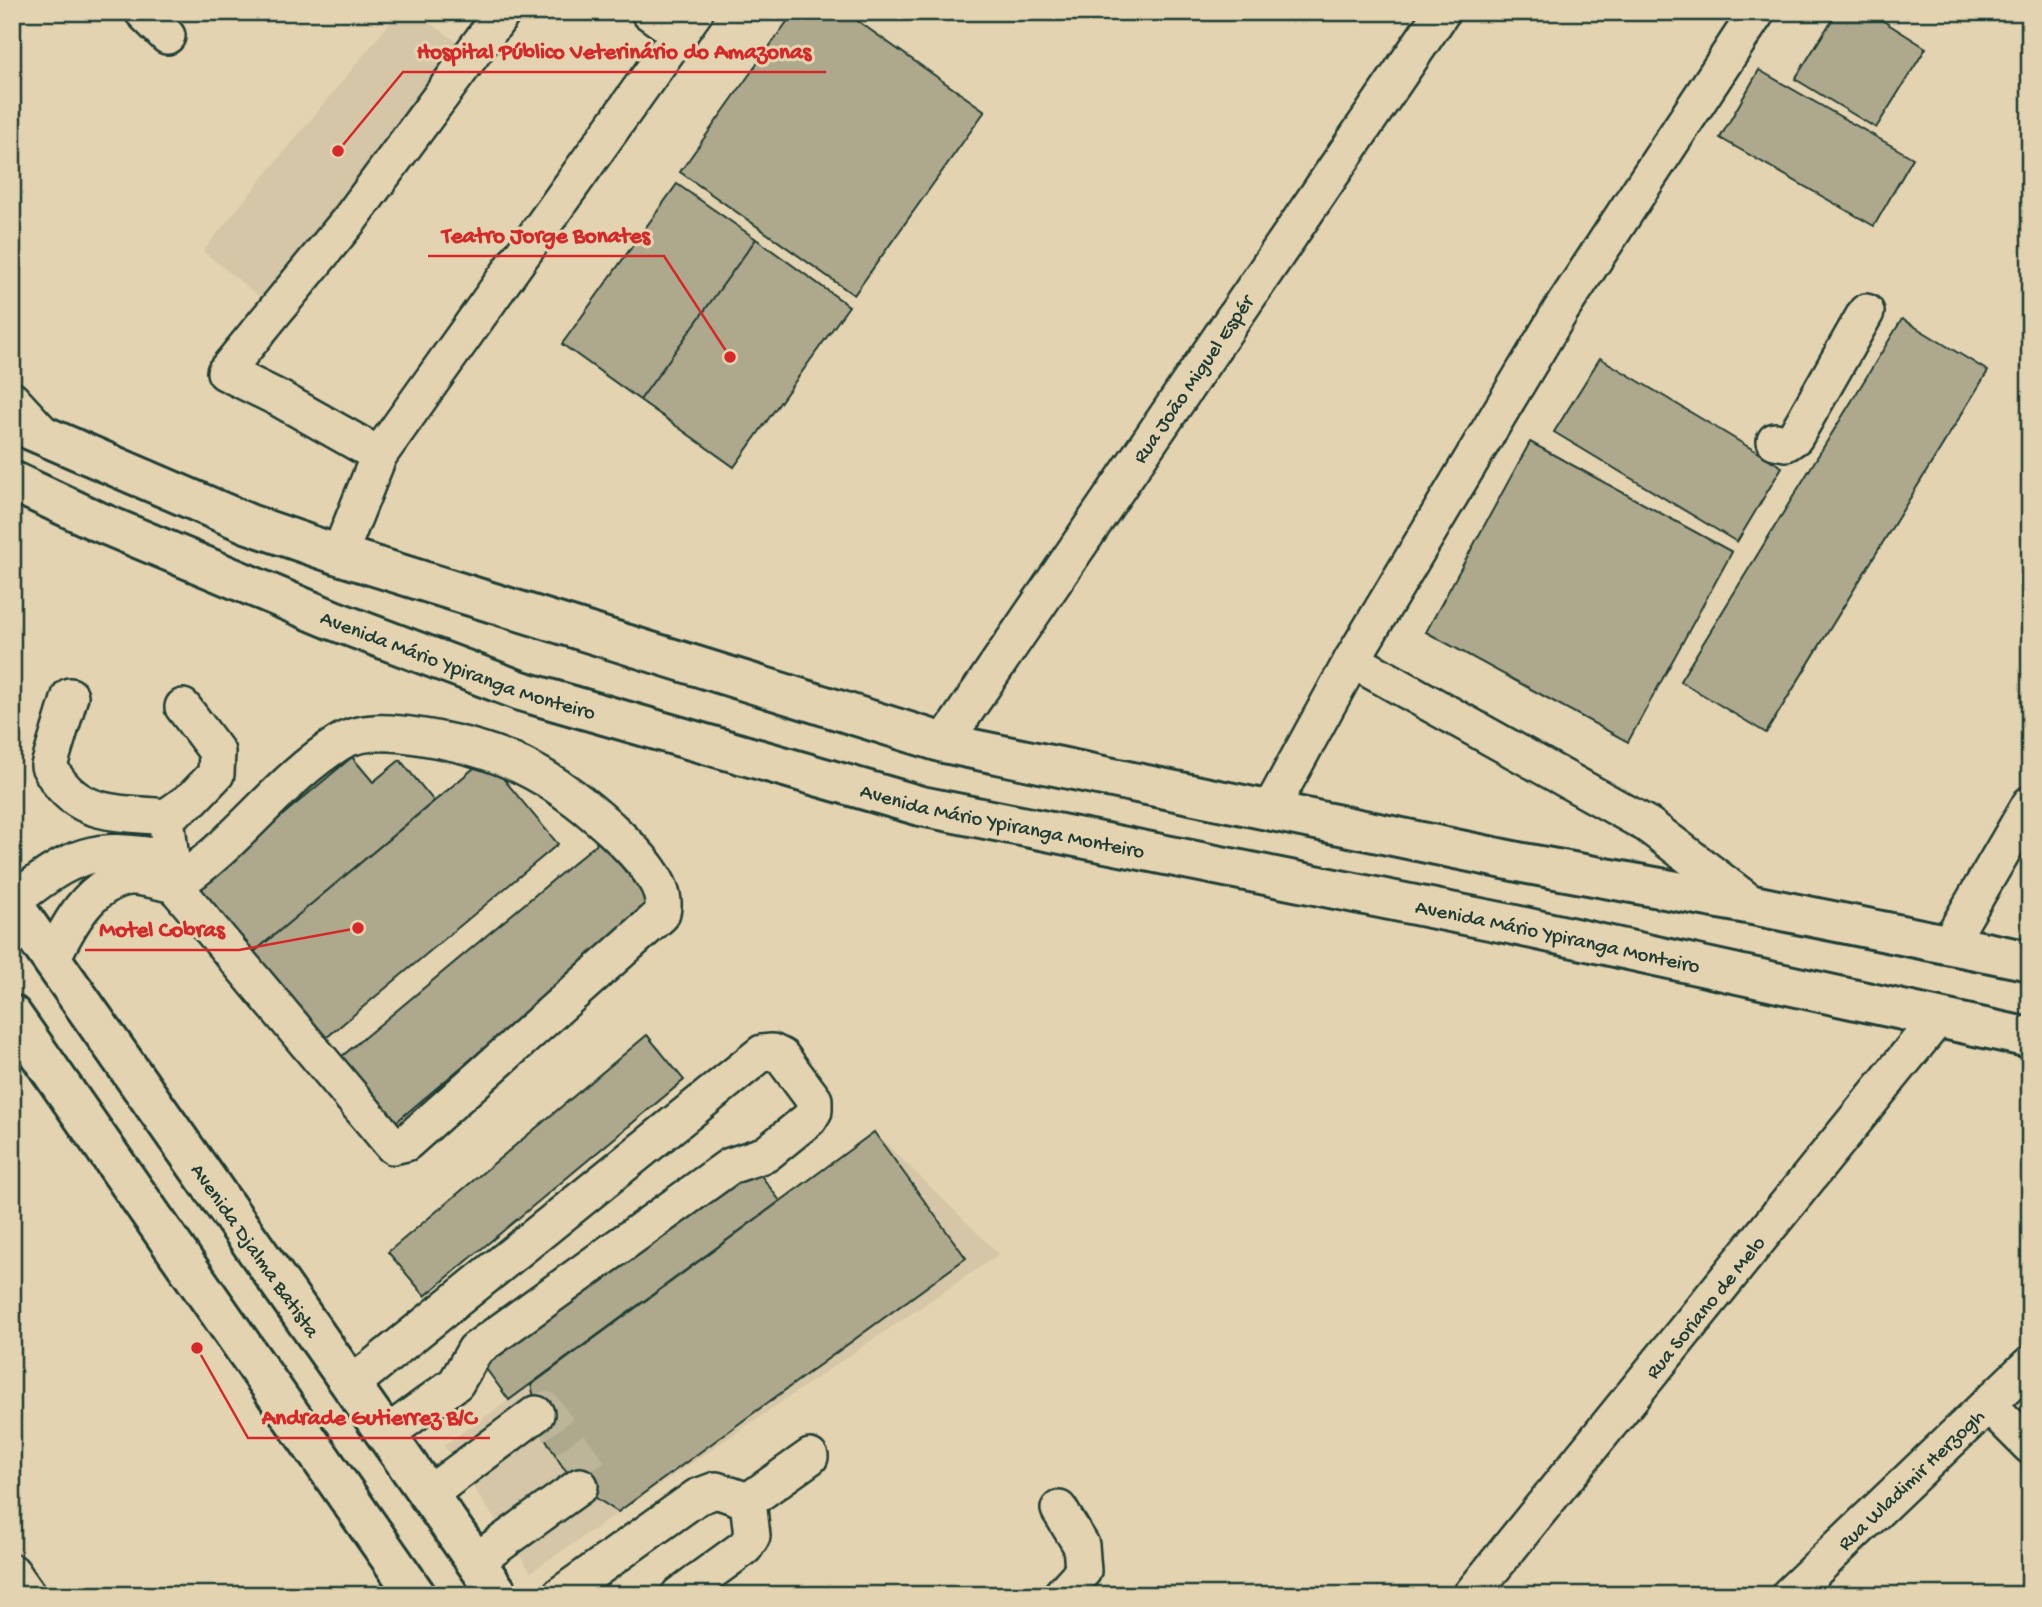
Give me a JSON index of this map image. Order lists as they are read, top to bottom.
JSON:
{
  "streets": {
    "main road": ["Avenida Mário Ypiranga Monteiro", "Avenida Djalma Batista"],
    "street": ["Rua João Miguel Espér", "Rua Soriano de Melo", "Rua Wladimir Herzogh"]
  },
  "crossings": [
    ["Avenida Mário Ypiranga Monteiro", "Rua Soriano de Melo"]
  ],
  "places": [
    "Hospital Público Veterinário do Amazonas",
    "Teatro Jorge Bonates",
    "Motel Cobras",
    "Andrade Gutierrez B/C"
  ]
}
